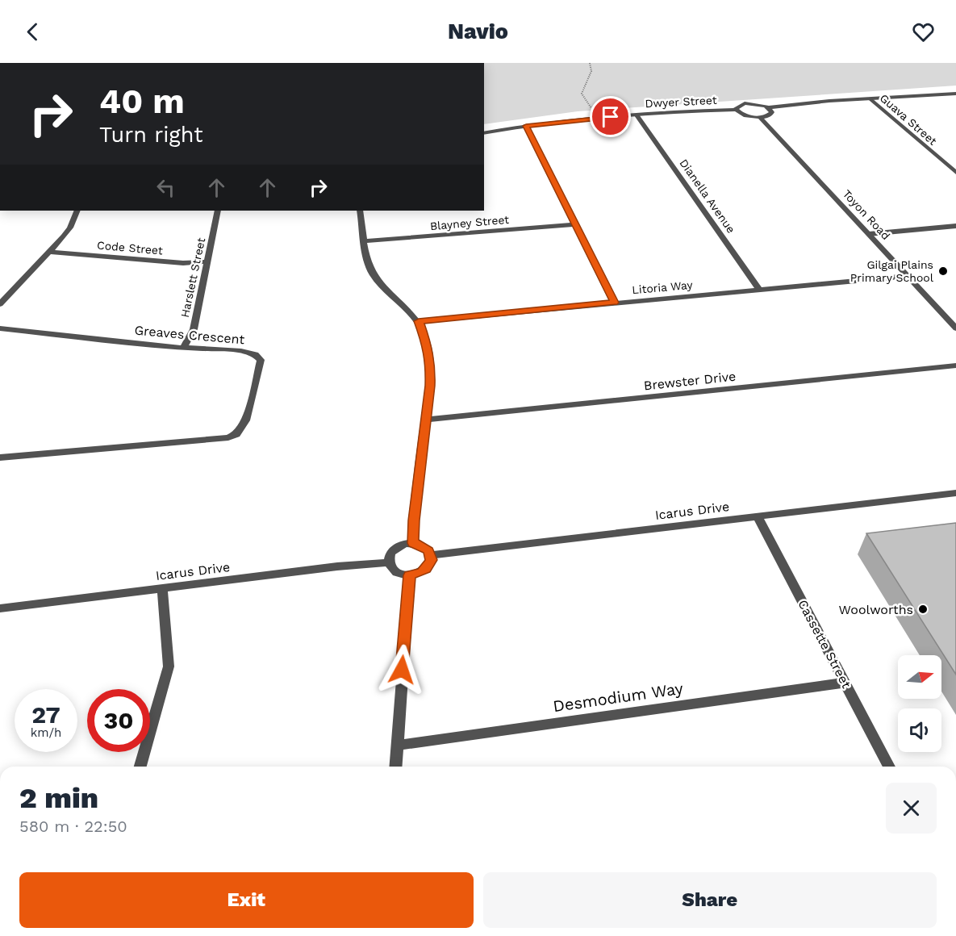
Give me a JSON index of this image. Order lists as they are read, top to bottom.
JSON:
{
  "streets": {
    "street": [
      "Dwyer Street",
      "Guava Street",
      "Dianella Avenue",
      "Toyon Road",
      "Blayney Street",
      "Code Street",
      "Harslett Street",
      "Litoria Way",
      "Greaves Crescent",
      "Brewster Drive",
      "Icarus Drive",
      "Cassette Street",
      "Desmodium Way"
    ]
  },
  "crossings": [
    ["Dwyer Street", "Dianella Avenue"],
    ["Dianella Avenue", "Litoria Way"],
    ["Toyon Road", "Litoria Way"],
    ["Code Street", "Harslett Street"],
    ["Harslett Street", "Greaves Crescent"],
    ["Icarus Drive", "Cassette Street"],
    ["Cassette Street", "Desmodium Way"]
  ],
  "places": ["Gilgai Plains Primary School", "Woolworths"],
  "north": "right",
  "page": {
    "header": "Navio",
    "turn": ["40 m", "Turn right"],
    "speed": "27 km/h",
    "limit": "30",
    "heading": ["2 min", "580 m · 22:50"],
    "buttons": ["Exit", "Share"]
  }
}
